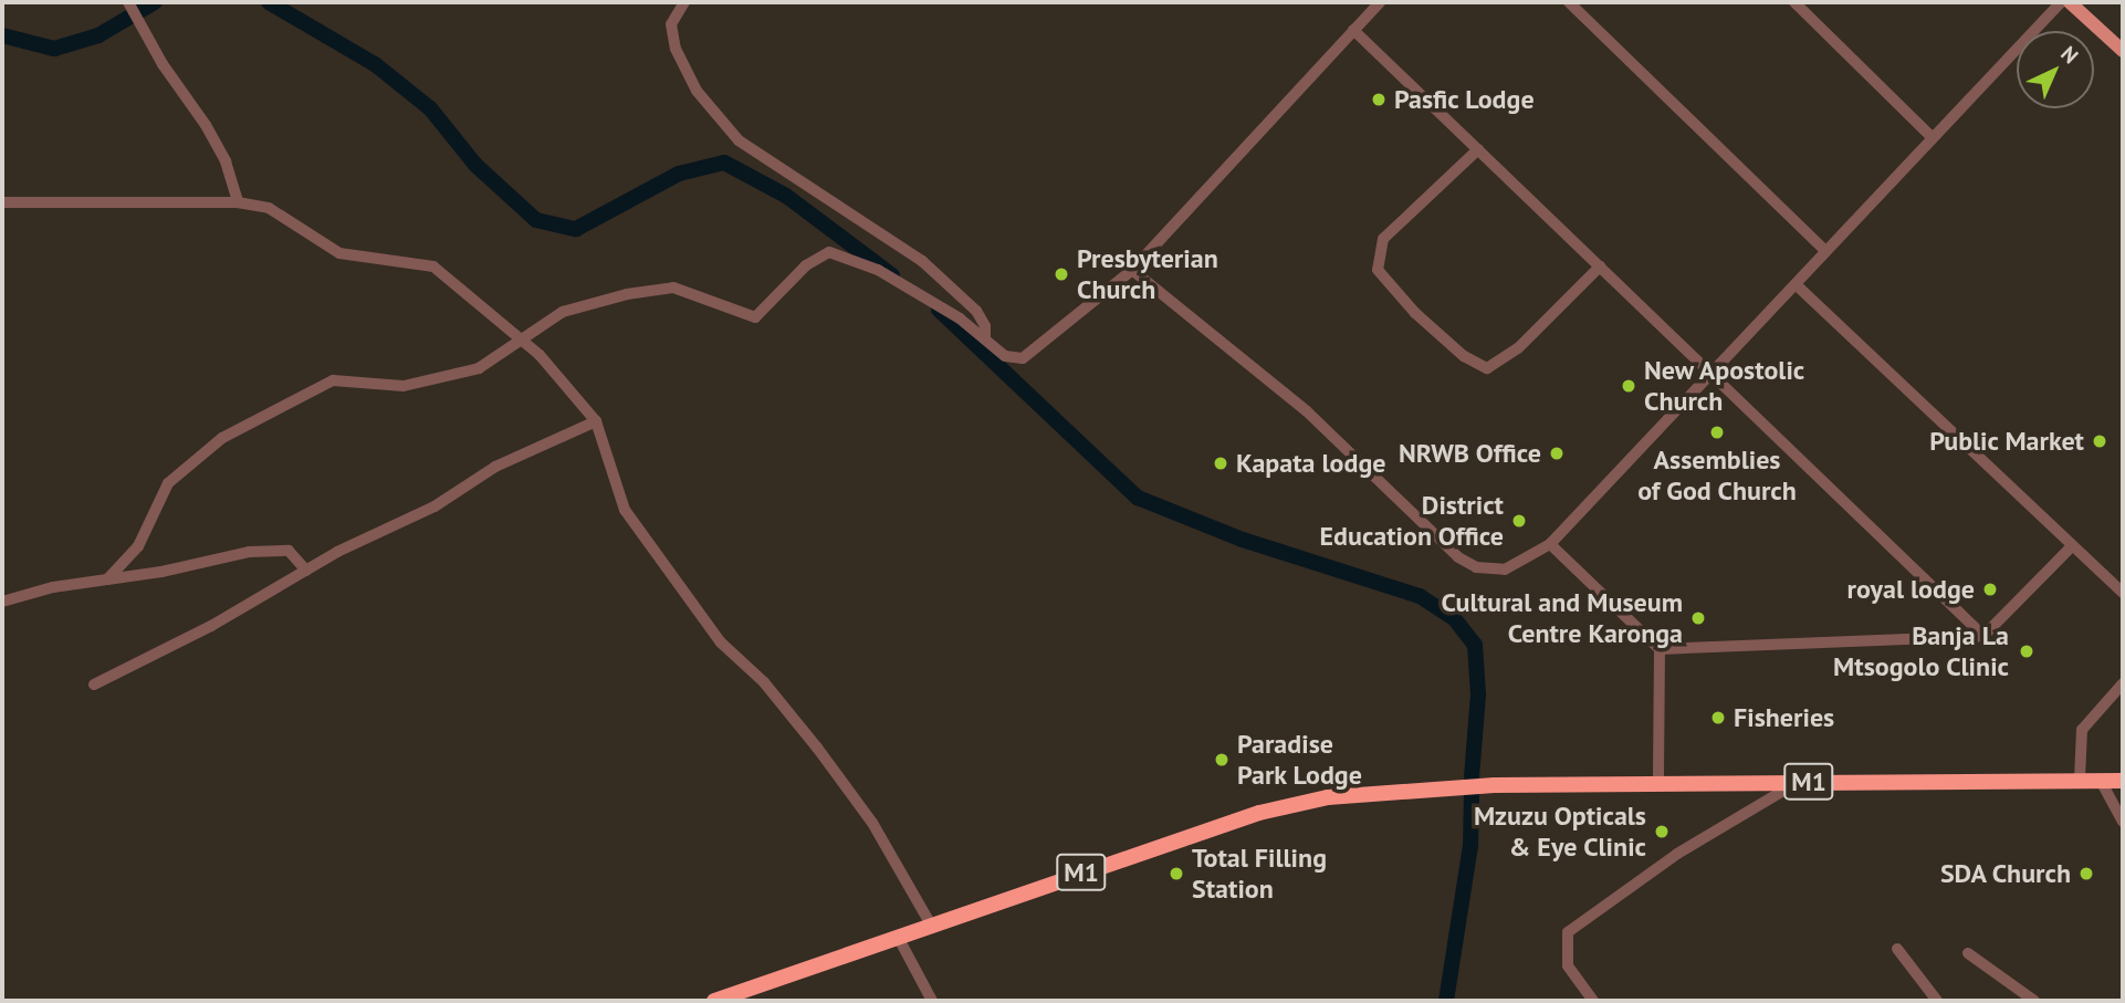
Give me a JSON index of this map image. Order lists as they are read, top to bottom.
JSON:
{
  "streets": {
    "highway": ["M1"]
  },
  "places": [
    "Pasfic Lodge",
    "Presbyterian Church",
    "New Apostolic Church",
    "Assemblies of God Church",
    "Public Market",
    "NRWB Office",
    "Kapata lodge",
    "District Education Office",
    "royal lodge",
    "Cultural and Museum Centre Karonga",
    "Banja La Mtsogolo Clinic",
    "Fisheries",
    "Paradise Park Lodge",
    "Mzuzu Opticals & Eye Clinic",
    "Total Filling Station",
    "SDA Church"
  ],
  "north": "top right"
}
